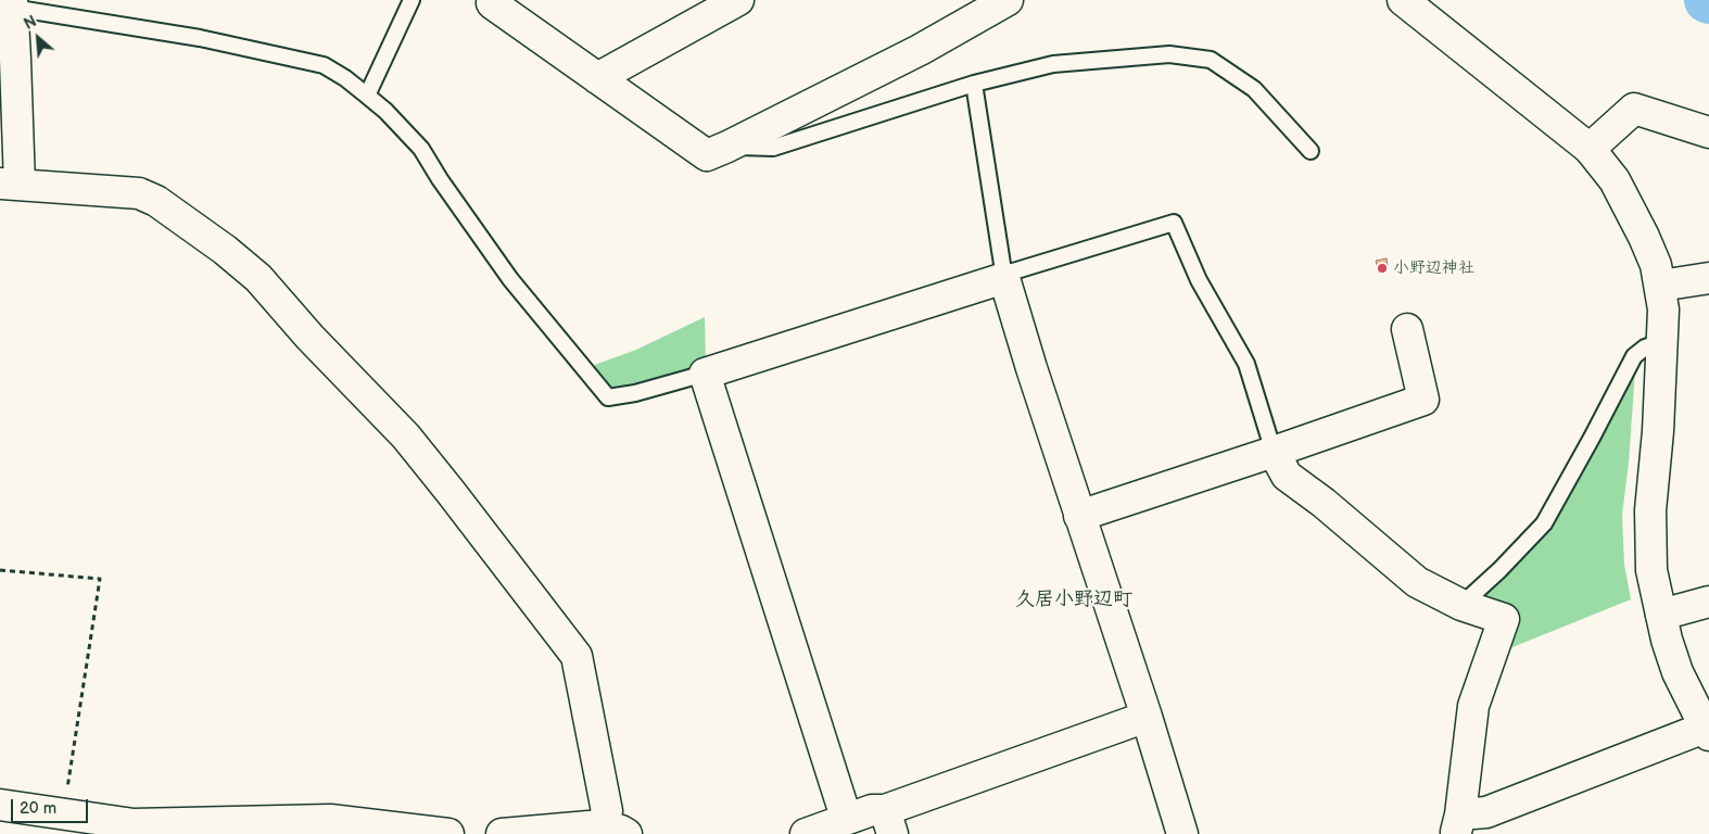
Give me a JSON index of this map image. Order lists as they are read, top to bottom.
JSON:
{
  "districts": ["久居小野辺町"],
  "places": ["小野辺神社"],
  "scale_bar": "20 m",
  "north": "top left"
}
